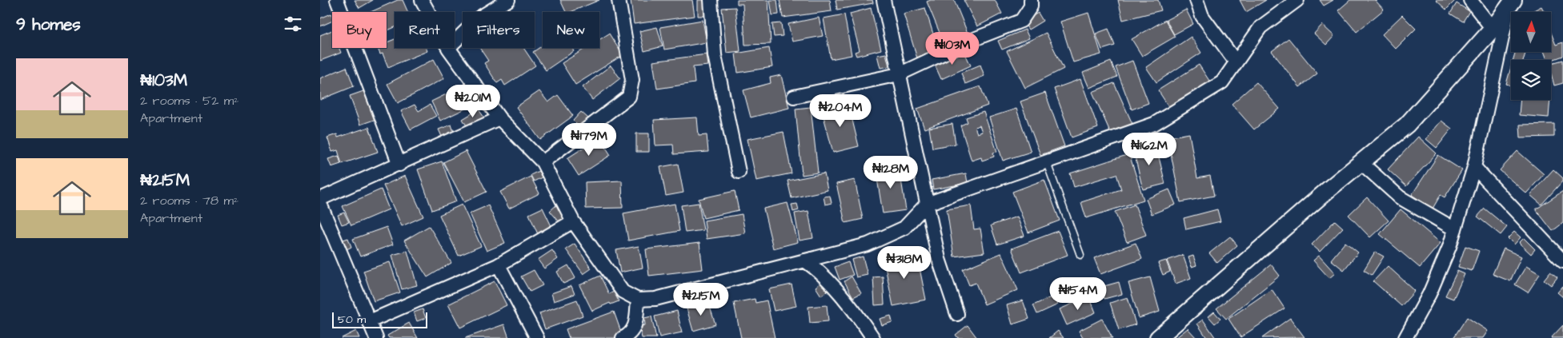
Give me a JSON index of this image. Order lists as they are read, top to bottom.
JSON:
{
  "scale_bar": "50 m",
  "north": "top",
  "page": {
    "heading": "9 homes",
    "chip": [
      "Buy",
      "Rent",
      "Filters",
      "New"
    ],
    "price": [
      "₦103M",
      "₦201M",
      "₦204M",
      "₦179M",
      "₦162M",
      "₦128M",
      "₦318M",
      "₦154M",
      "₦215M"
    ],
    "list": [
      {
        "name": "₦103M",
        "note": "2 rooms · 52 m² · Apartment"
      },
      {
        "name": "₦215M",
        "note": "2 rooms · 78 m² · Apartment"
      }
    ],
    "scale": "50 m"
  }
}
